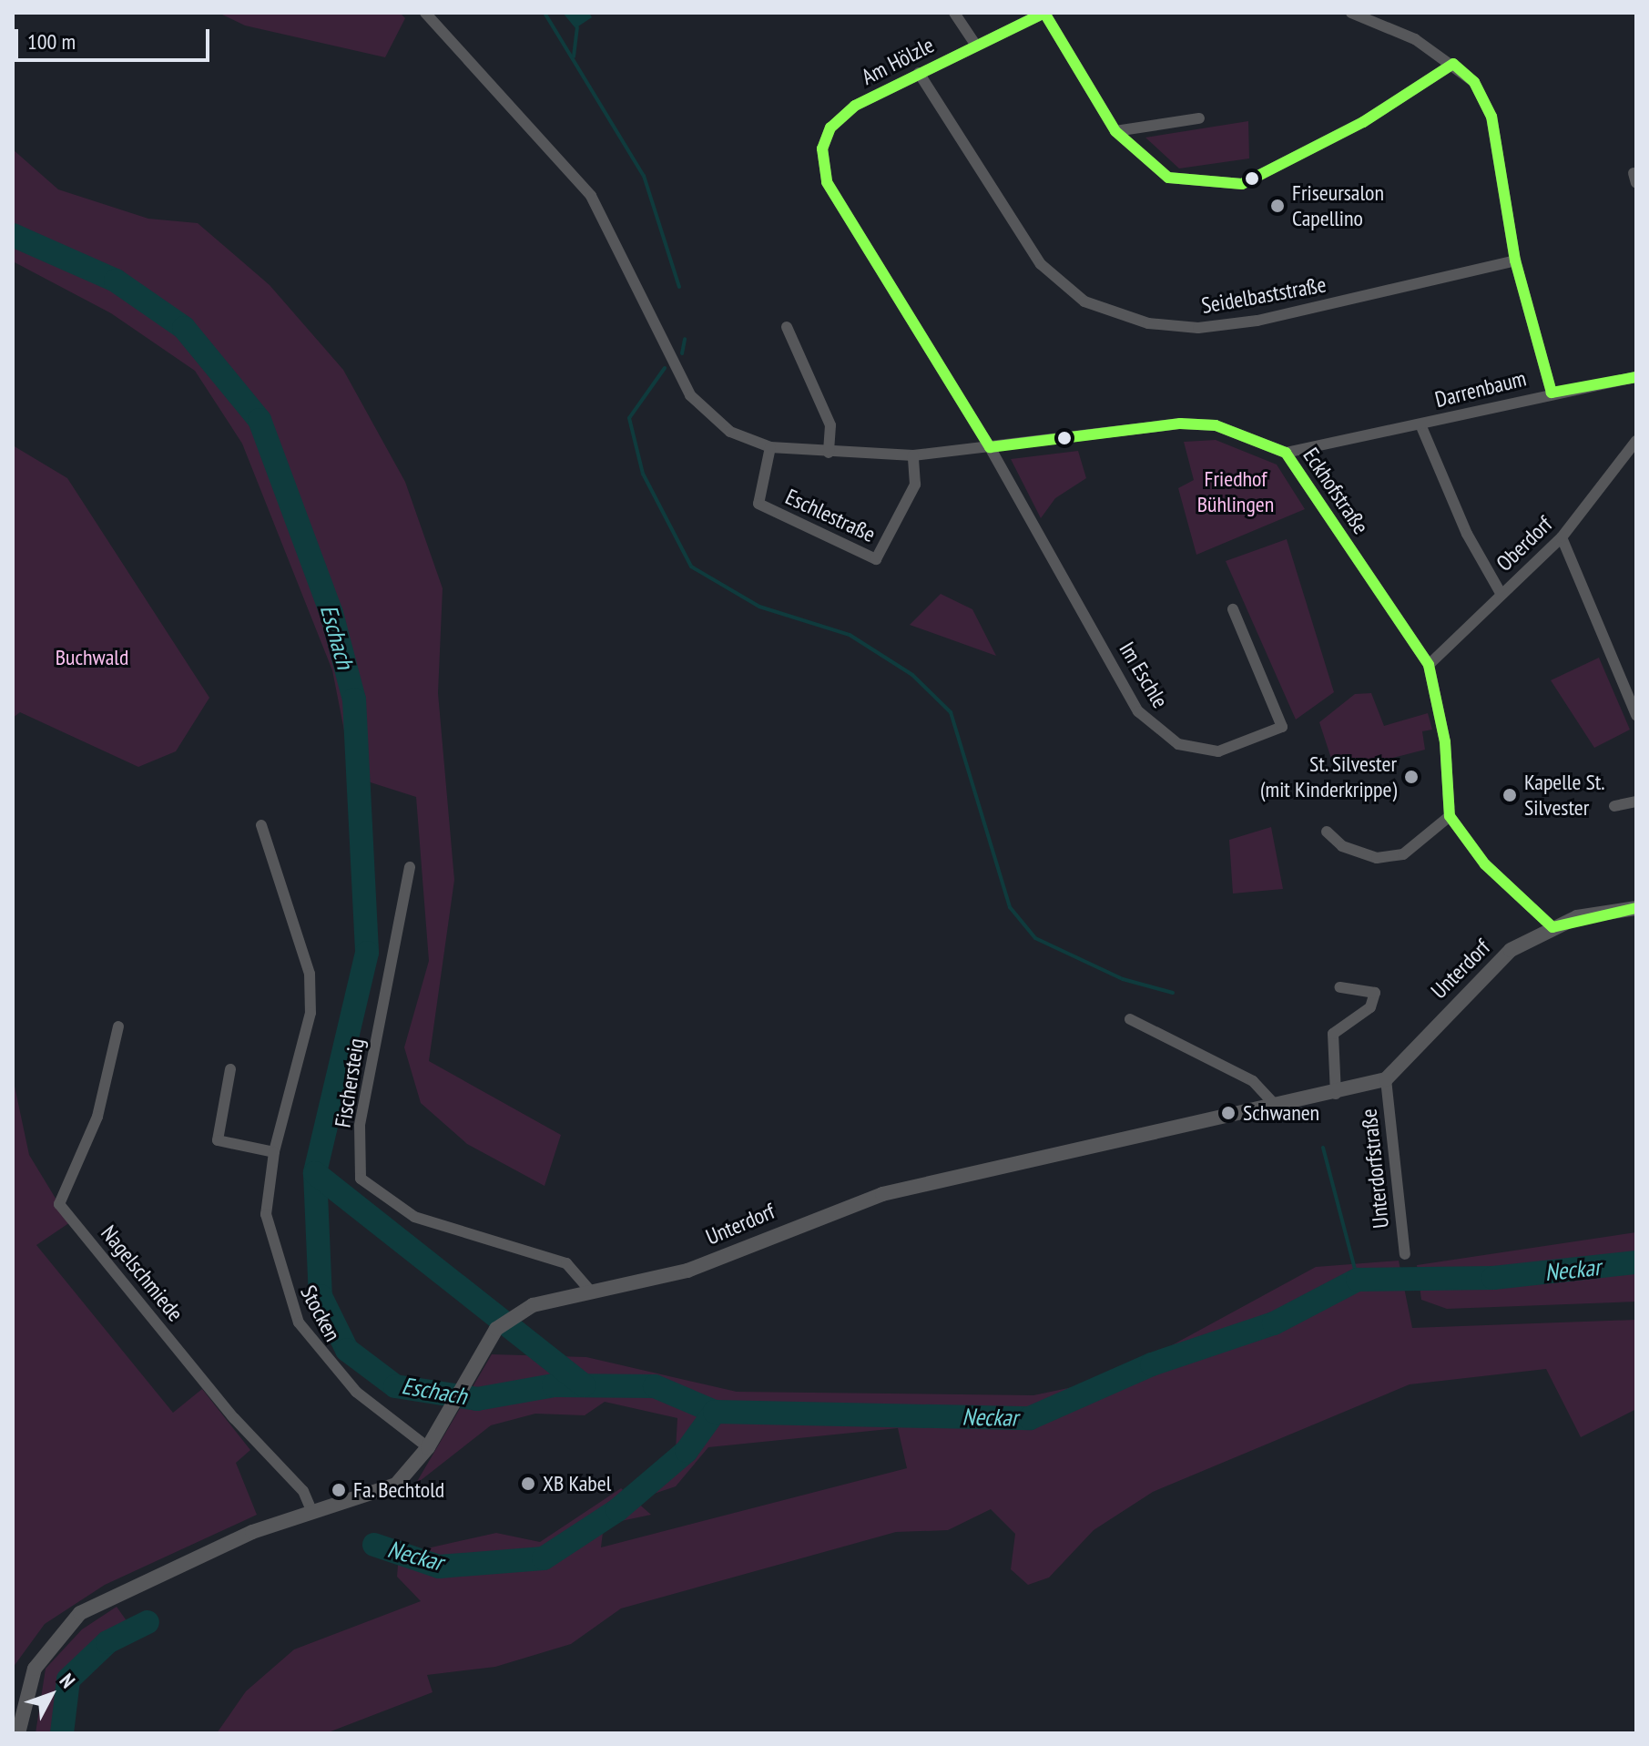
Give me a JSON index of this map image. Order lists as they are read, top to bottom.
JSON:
{
  "streets": {
    "street": [
      "Am Hölzle",
      "Seidelbaststraße",
      "Darrenbaum",
      "Eckhofstraße",
      "Eschlestraße",
      "Oberdorf",
      "Im Eschle",
      "Unterdorf",
      "Fischersteig",
      "Unterdorfstraße",
      "Nagelschmiede",
      "Stocken"
    ]
  },
  "crossings": [
    ["Am Hölzle", "Seidelbaststraße"],
    ["Am Hölzle", "Eckhofstraße"],
    ["Am Hölzle", "Im Eschle"],
    ["Darrenbaum", "Eckhofstraße"],
    ["Darrenbaum", "Oberdorf"],
    ["Eckhofstraße", "Eschlestraße"],
    ["Eckhofstraße", "Oberdorf"],
    ["Eckhofstraße", "Im Eschle"],
    ["Unterdorf", "Fischersteig"],
    ["Unterdorf", "Unterdorfstraße"],
    ["Unterdorf", "Nagelschmiede"],
    ["Unterdorf", "Stocken"]
  ],
  "water": ["Eschach", "Neckar"],
  "parks": ["Friedhof Bühlingen", "Buchwald"],
  "places": [
    "Friseursalon Capellino",
    "St. Silvester (mit Kinderkrippe)",
    "Kapelle St. Silvester",
    "Schwanen",
    "XB Kabel",
    "Fa. Bechtold"
  ],
  "scale_bar": "100 m",
  "north": "top right"
}
